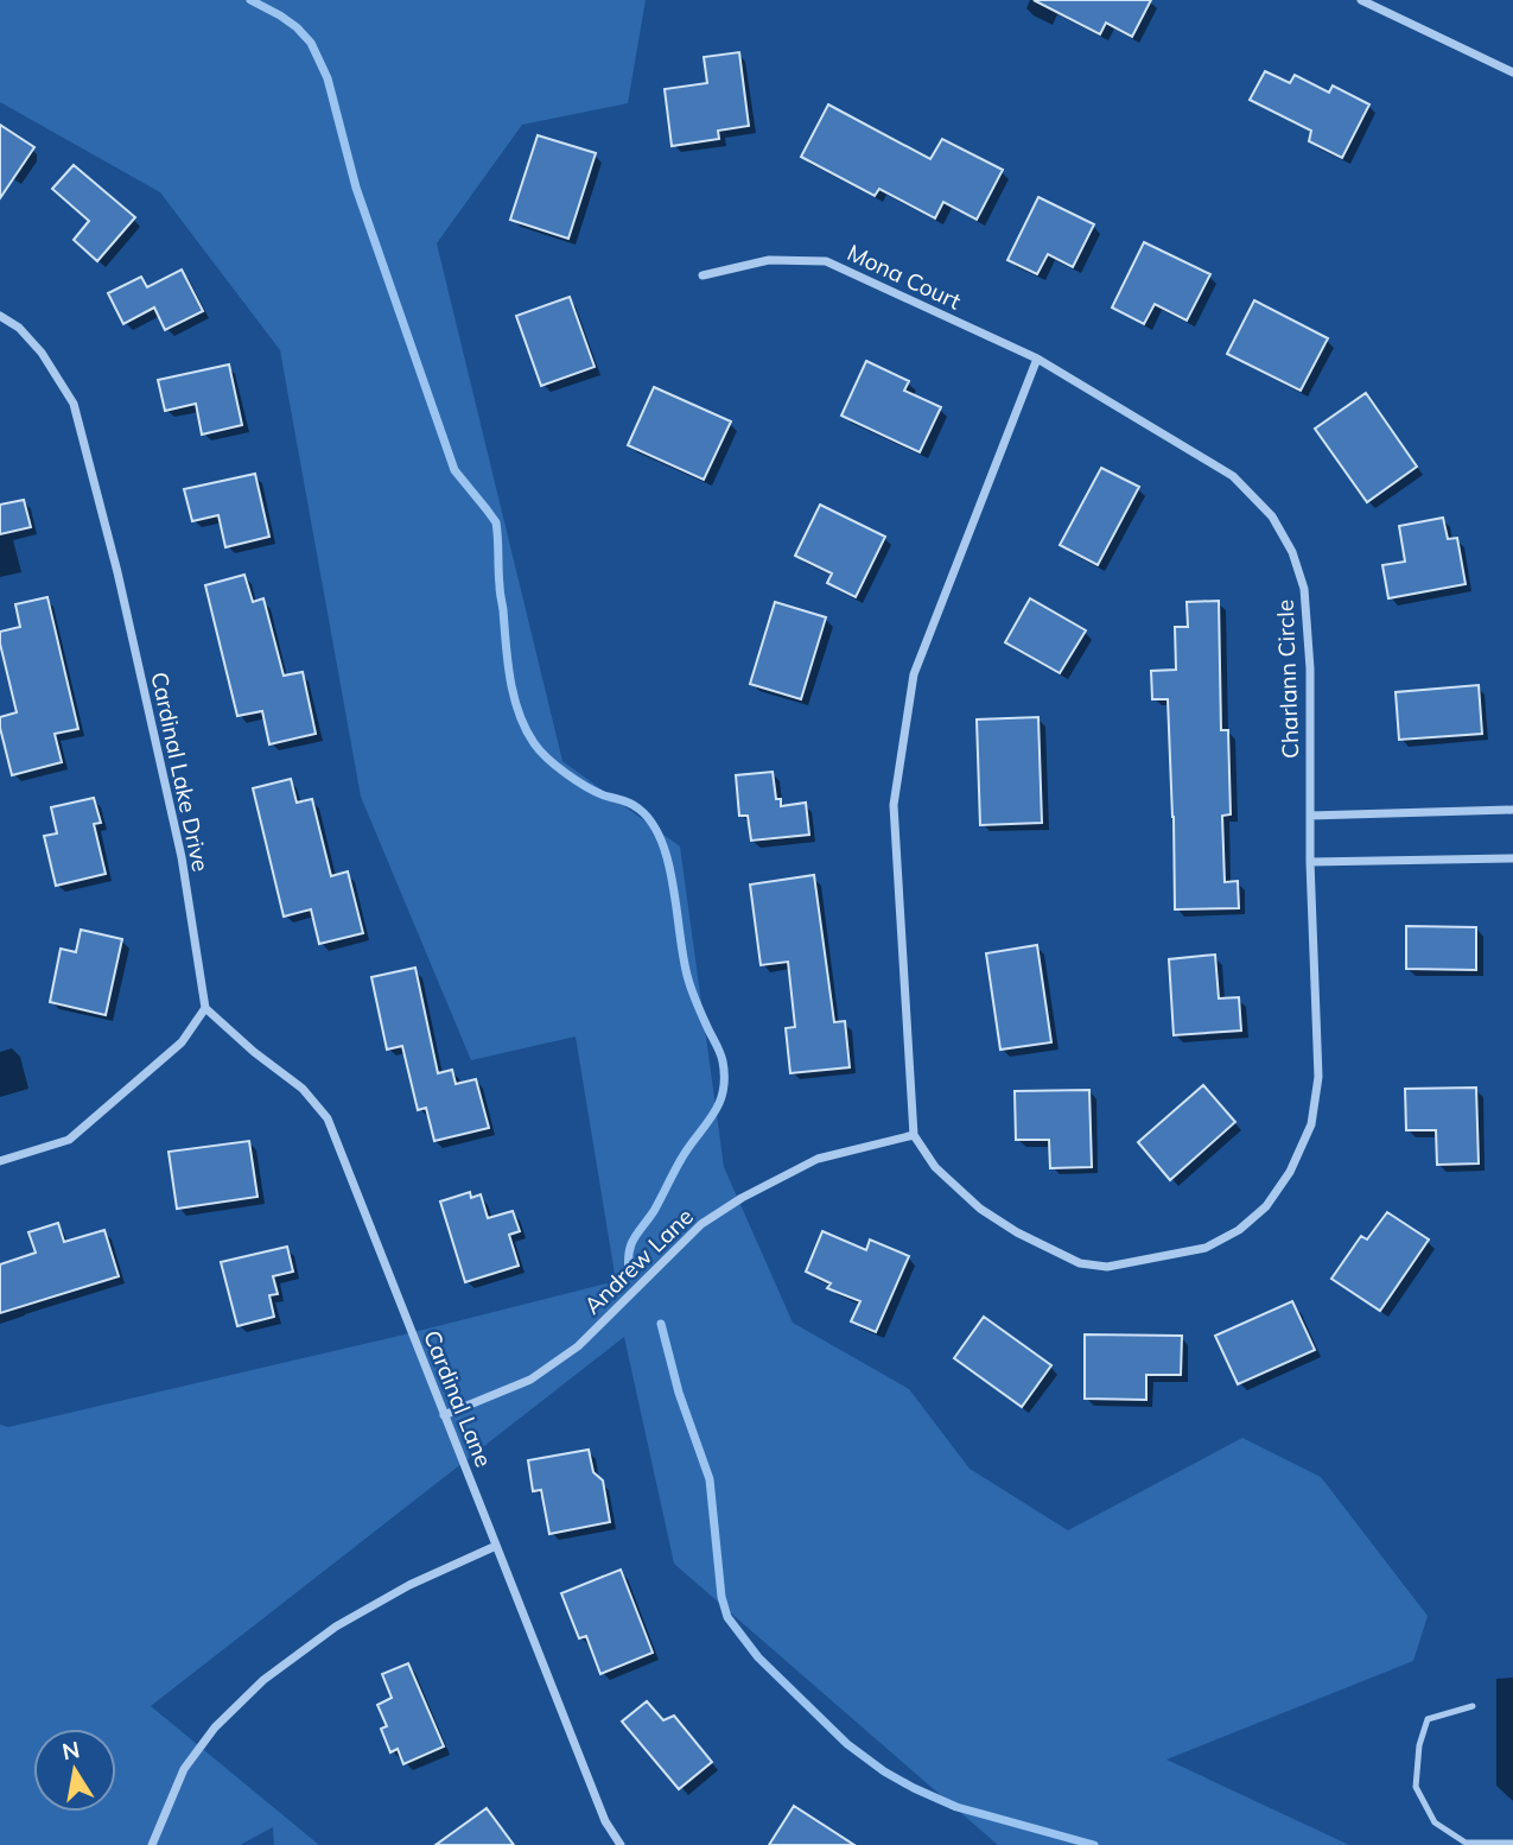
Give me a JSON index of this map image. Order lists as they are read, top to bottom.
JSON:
{
  "streets": {
    "street": [
      "Mona Court",
      "Charlann Circle",
      "Cardinal Lake Drive",
      "Andrew Lane",
      "Cardinal Lane"
    ]
  },
  "crossings": [
    ["Mona Court", "Charlann Circle"],
    ["Charlann Circle", "Andrew Lane"],
    ["Cardinal Lake Drive", "Cardinal Lane"],
    ["Andrew Lane", "Cardinal Lane"]
  ],
  "north": "top"
}
